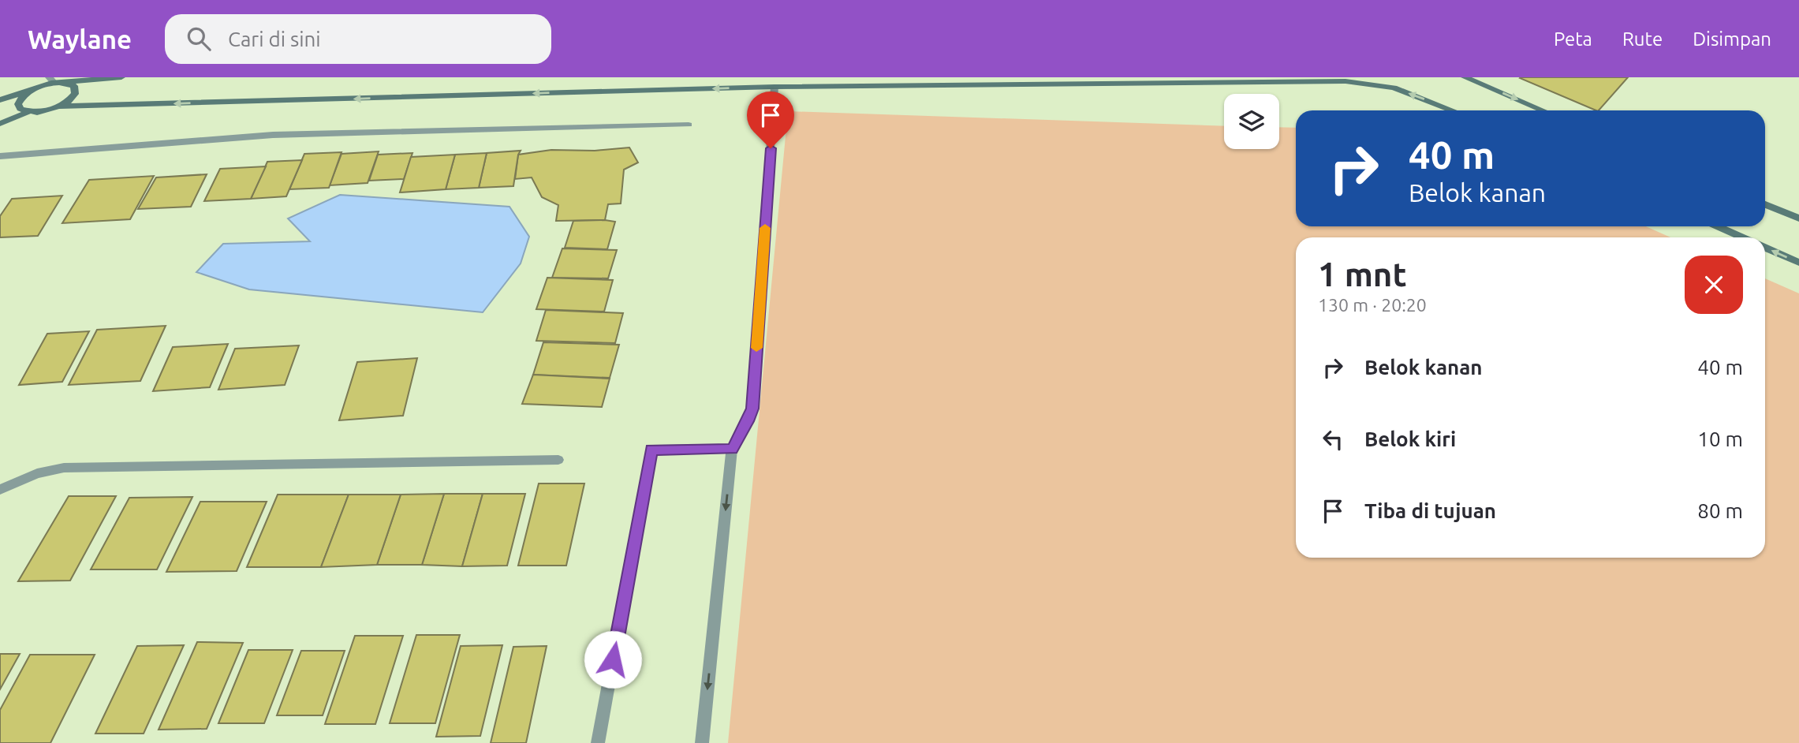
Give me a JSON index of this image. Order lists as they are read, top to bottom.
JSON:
{
  "page": {
    "header": "Waylane",
    "search": "Cari di sini",
    "nav": ["Peta", "Rute", "Disimpan"],
    "turn": ["40 m", "Belok kanan"],
    "heading": ["1 mnt", "130 m · 20:20"],
    "list": [
      {
        "name": "Belok kanan",
        "value": "40 m"
      },
      {
        "name": "Belok kiri",
        "value": "10 m"
      },
      {
        "name": "Tiba di tujuan",
        "value": "80 m"
      }
    ]
  }
}
